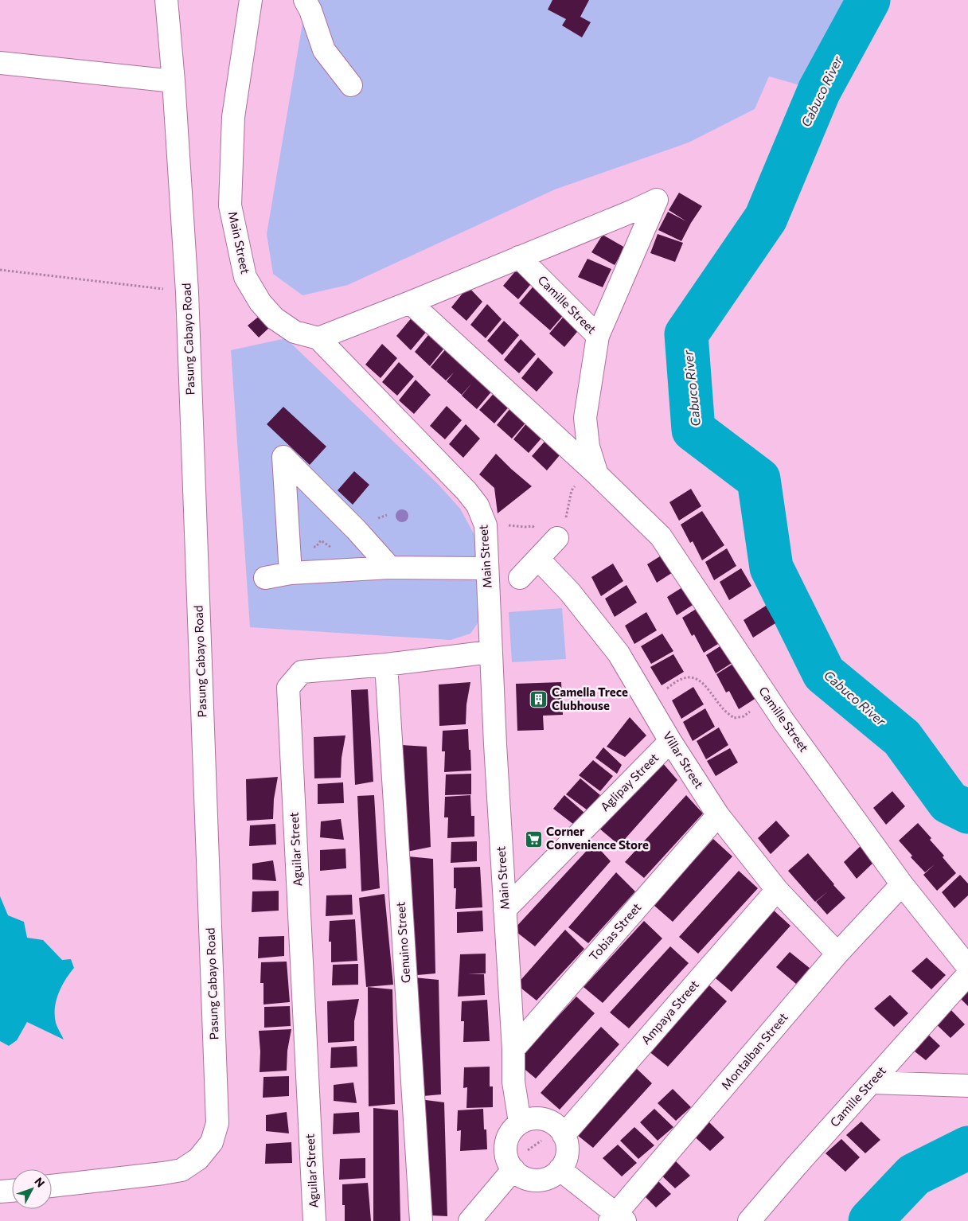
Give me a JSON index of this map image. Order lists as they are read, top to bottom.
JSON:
{
  "streets": {
    "street": [
      "Main Street",
      "Camille Street",
      "Pasung Cabayo Road",
      "Villar Street",
      "Aglipay Street",
      "Aguilar Street",
      "Tobias Street",
      "Genuino Street",
      "Ampaya Street",
      "Montalban Street"
    ]
  },
  "crossings": [
    ["Main Street", "Aglipay Street"],
    ["Main Street", "Aguilar Street"],
    ["Main Street", "Tobias Street"],
    ["Camille Street", "Montalban Street"],
    ["Villar Street", "Aglipay Street"],
    ["Villar Street", "Tobias Street"],
    ["Villar Street", "Ampaya Street"],
    ["Villar Street", "Montalban Street"],
    ["Aguilar Street", "Genuino Street"]
  ],
  "water": ["Cabuco River"],
  "places": {
    "building": ["Camella Trece Clubhouse"],
    "supermarket": ["Corner Convenience Store"]
  },
  "north": "top right"
}
